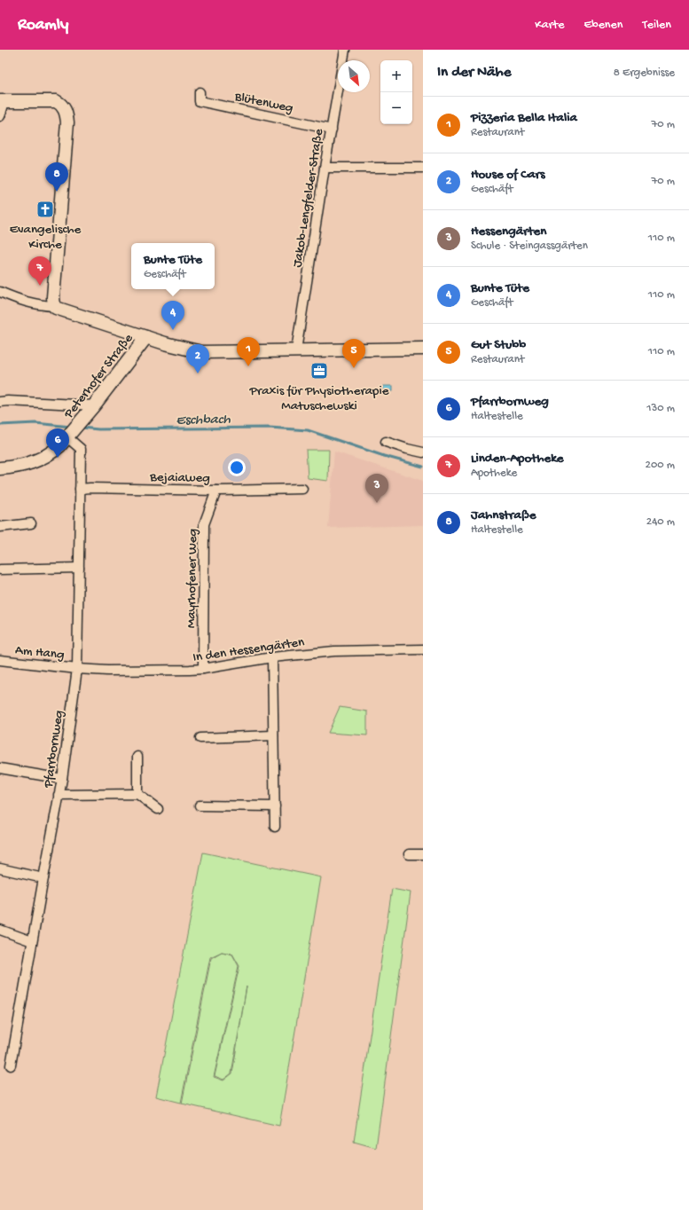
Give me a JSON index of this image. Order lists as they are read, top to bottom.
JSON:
{
  "streets": {
    "street": [
      "Blütenweg",
      "Jakob-Lengfelder-Straße",
      "Peterhofer Straße",
      "Bejaiaweg",
      "Mayrhofener Weg",
      "In den Hessengärten",
      "Am Hang",
      "Pfarrbornweg"
    ]
  },
  "crossings": [
    ["Blütenweg", "Jakob-Lengfelder-Straße"],
    ["Peterhofer Straße", "Pfarrbornweg"],
    ["Bejaiaweg", "Mayrhofener Weg"],
    ["Bejaiaweg", "Pfarrbornweg"],
    ["Mayrhofener Weg", "In den Hessengärten"],
    ["In den Hessengärten", "Am Hang"],
    ["In den Hessengärten", "Pfarrbornweg"],
    ["Am Hang", "Pfarrbornweg"]
  ],
  "water": ["Eschbach"],
  "places": {
    "church": ["Evangelische Kirche"],
    "office": ["Praxis für Physiotherapie Matuschewski"]
  },
  "north": "bottom right",
  "page": {
    "header": "Roamly",
    "nav": ["Karte", "Ebenen", "Teilen"],
    "heading": ["In der Nähe", "8 Ergebnisse"],
    "map_buttons": ["+", "−"],
    "list": [
      {
        "mark": "1",
        "name": "Pizzeria Bella Italia",
        "note": "Restaurant",
        "value": "70 m"
      },
      {
        "mark": "2",
        "name": "House of Cars",
        "note": "Geschäft",
        "value": "70 m"
      },
      {
        "mark": "3",
        "name": "Hessengärten",
        "note": "Schule · Steingassgärten",
        "value": "110 m"
      },
      {
        "mark": "4",
        "name": "Bunte Tüte",
        "note": "Geschäft",
        "value": "110 m"
      },
      {
        "mark": "5",
        "name": "Gut Stubb",
        "note": "Restaurant",
        "value": "110 m"
      },
      {
        "mark": "6",
        "name": "Pfarrbornweg",
        "note": "Haltestelle",
        "value": "130 m"
      },
      {
        "mark": "7",
        "name": "Linden-Apotheke",
        "note": "Apotheke",
        "value": "200 m"
      },
      {
        "mark": "8",
        "name": "Jahnstraße",
        "note": "Haltestelle",
        "value": "240 m"
      }
    ],
    "pins": [
      "8",
      "7",
      "4",
      "1",
      "5",
      "2",
      "6",
      "3"
    ],
    "popup": ["Bunte Tüte", "Geschäft"]
  }
}
